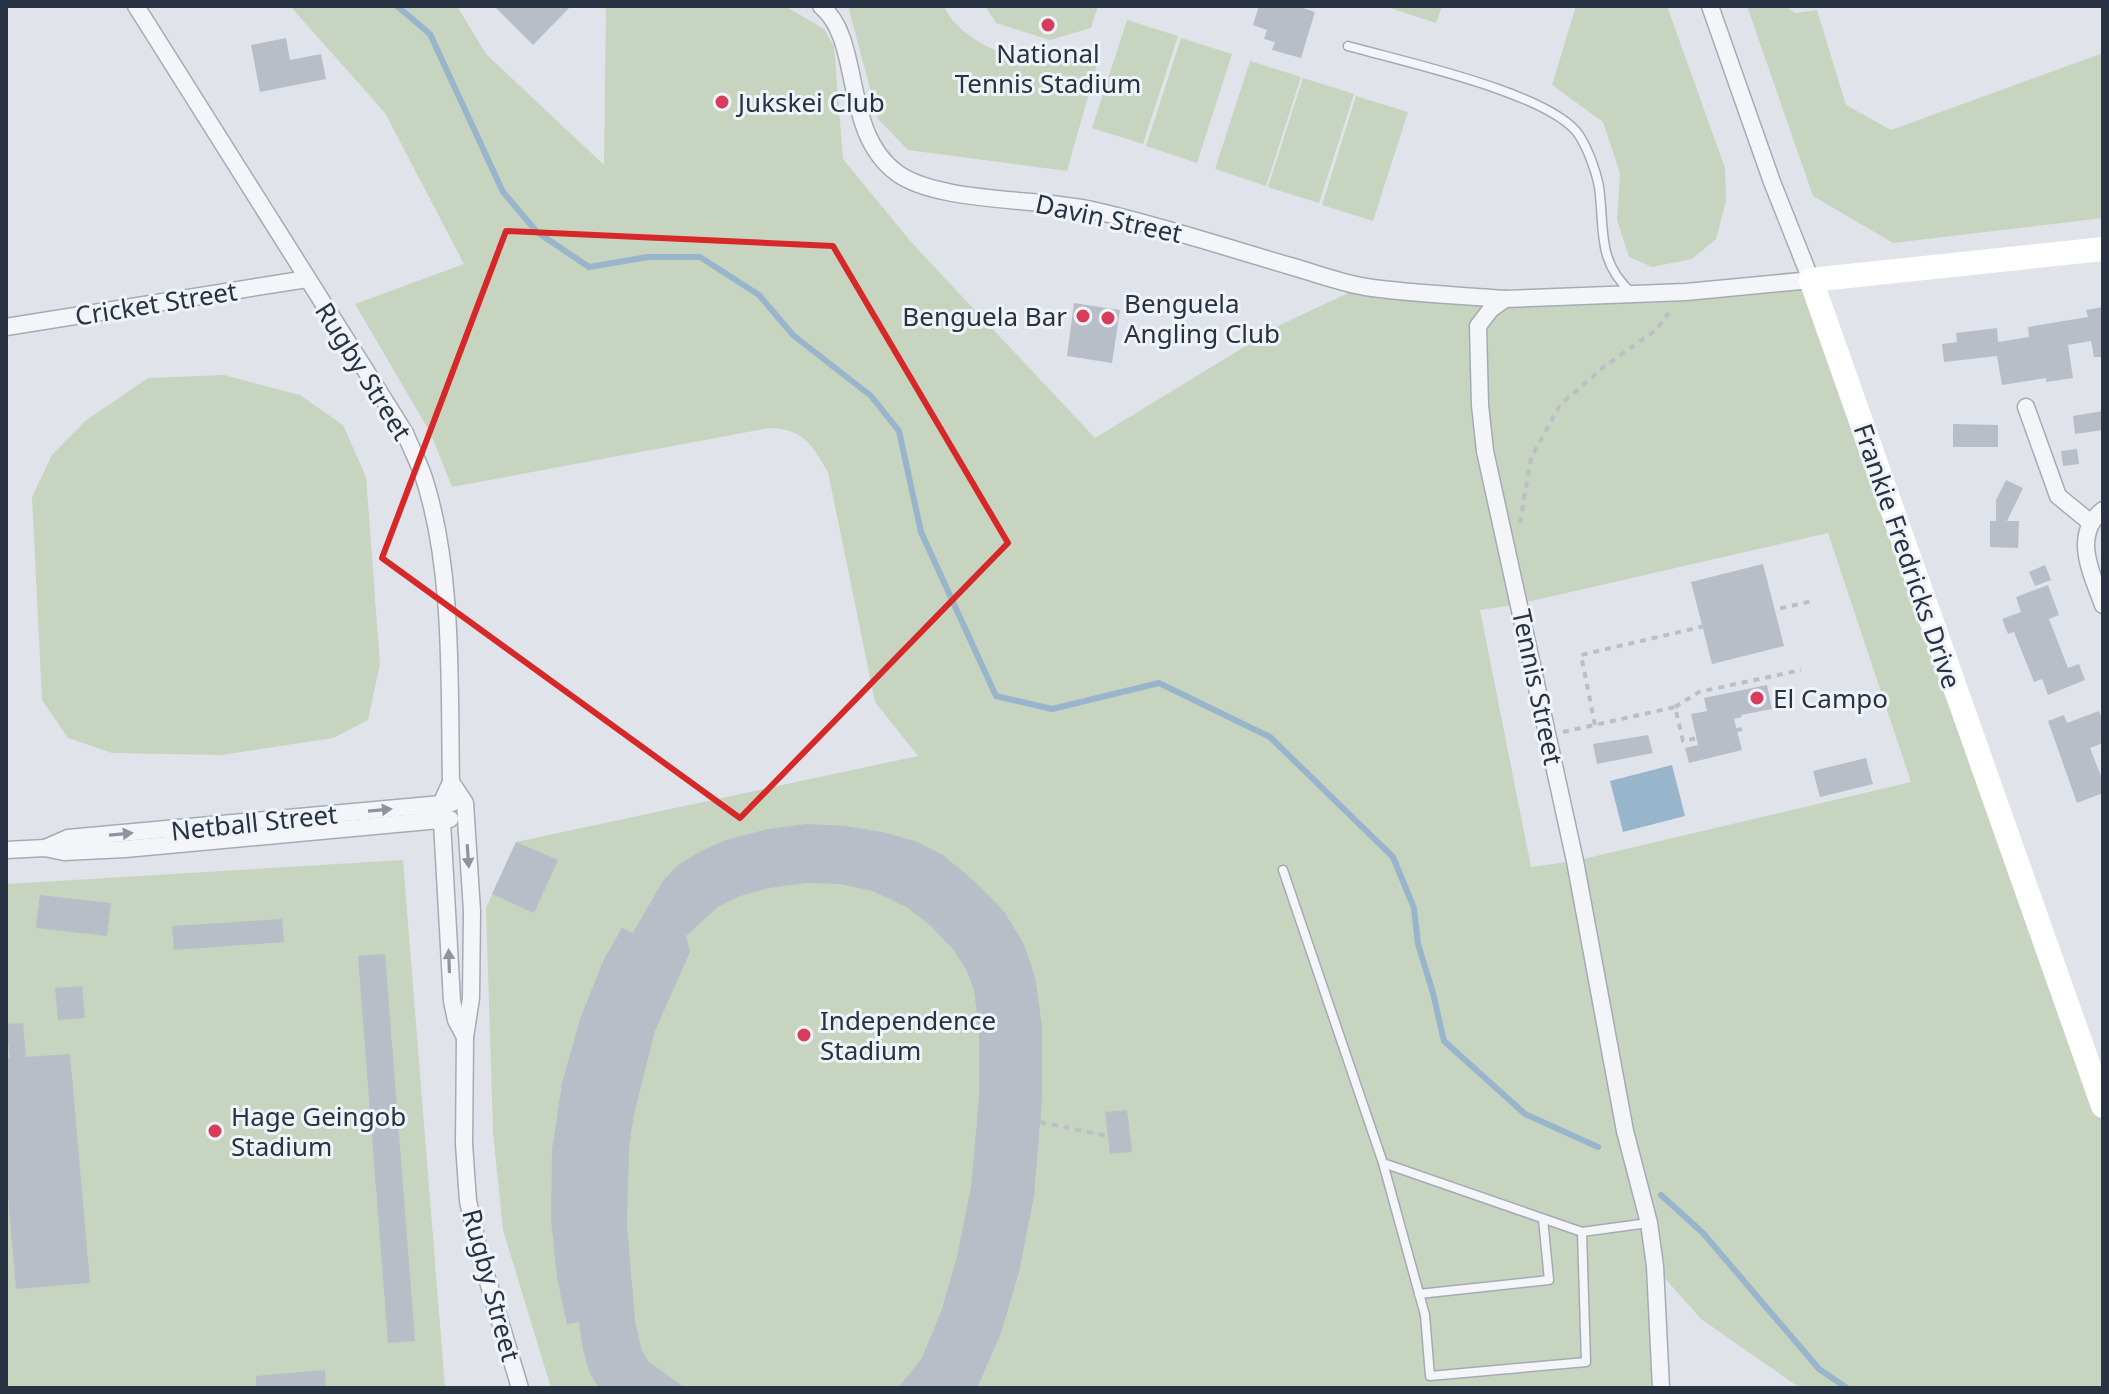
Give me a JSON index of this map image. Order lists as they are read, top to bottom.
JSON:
{
  "streets": {
    "street": [
      "Davin Street",
      "Cricket Street",
      "Rugby Street",
      "Frankie Fredricks Drive",
      "Tennis Street",
      "Netball Street"
    ]
  },
  "crossings": [
    ["Davin Street", "Tennis Street"],
    ["Cricket Street", "Rugby Street"],
    ["Rugby Street", "Netball Street"]
  ],
  "places": [
    "National Tennis Stadium",
    "Jukskei Club",
    "Benguela Bar",
    "Benguela Angling Club",
    "El Campo",
    "Independence Stadium",
    "Hage Geingob Stadium"
  ]
}
